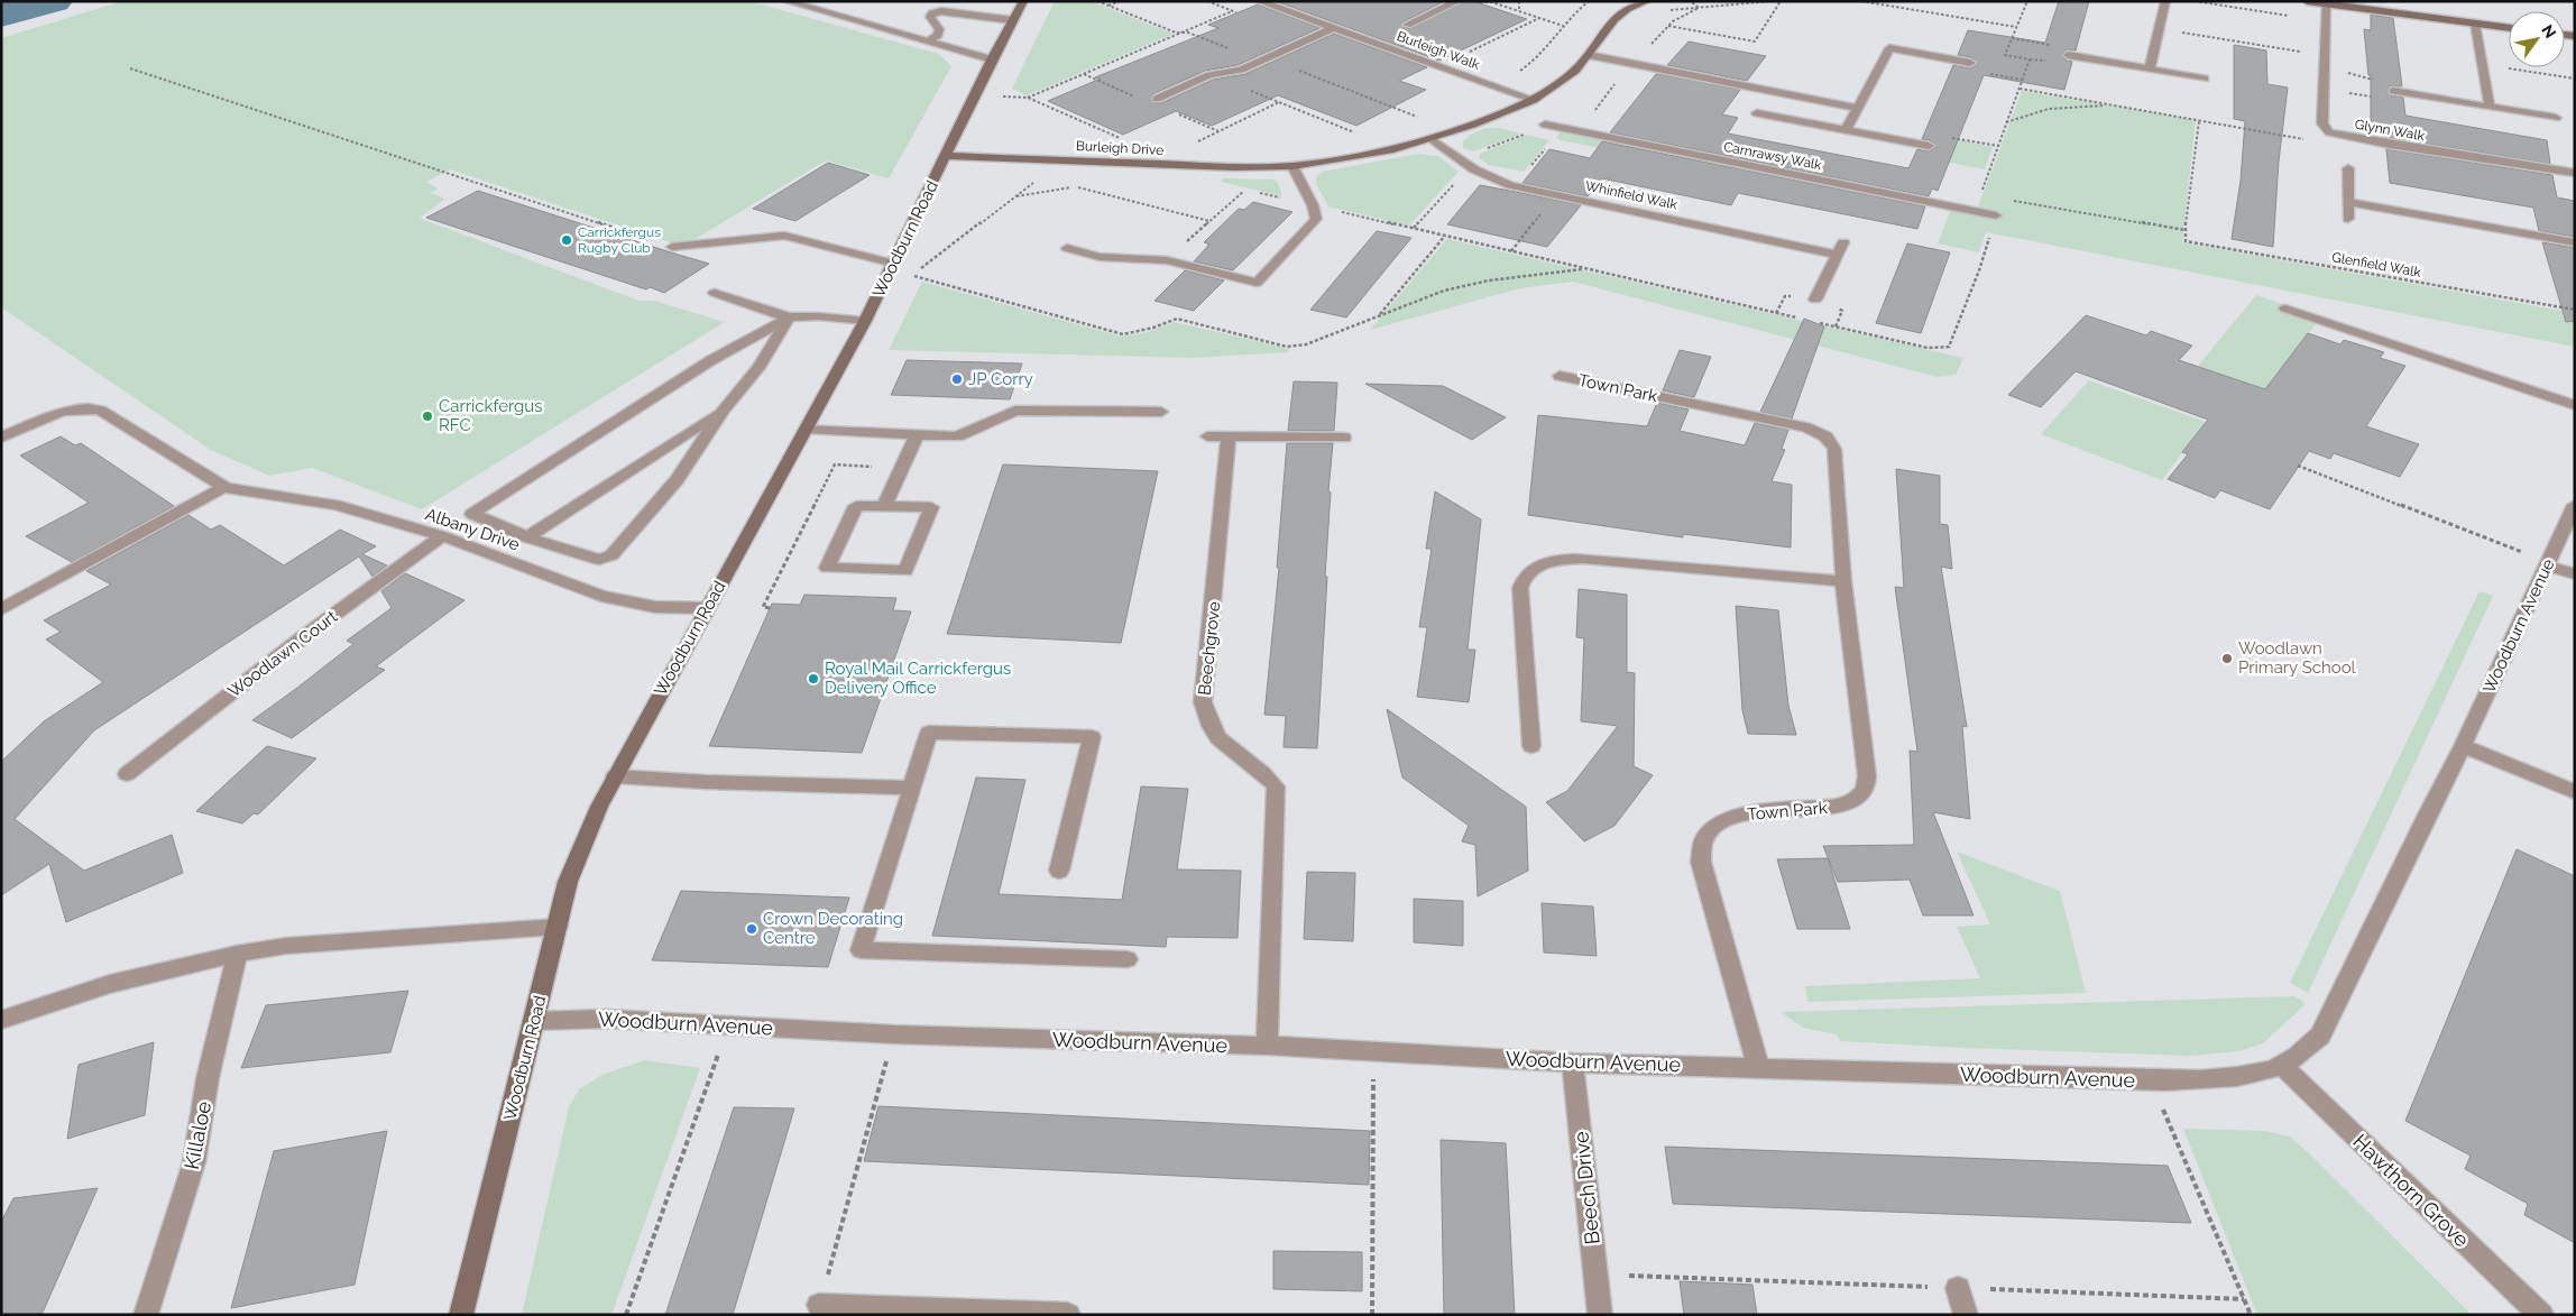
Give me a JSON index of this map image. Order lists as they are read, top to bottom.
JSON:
{
  "streets": {
    "street": [
      "Burleigh Walk",
      "Glynn Walk",
      "Burleigh Drive",
      "Carnrawsy Walk",
      "Whinfield Walk",
      "Woodburn Road",
      "Town Park",
      "Albany Drive",
      "Woodburn Avenue",
      "Beechgrove",
      "Woodlawn Court",
      "Killaloe",
      "Beech Drive",
      "Hawthorn Grove"
    ],
    "path": ["Glenfield Walk"]
  },
  "crossings": [
    ["Burleigh Walk", "Burleigh Drive"],
    ["Burleigh Drive", "Whinfield Walk"],
    ["Burleigh Drive", "Woodburn Road"],
    ["Woodburn Road", "Albany Drive"],
    ["Woodburn Road", "Woodburn Avenue"],
    ["Town Park", "Woodburn Avenue"],
    ["Albany Drive", "Woodlawn Court"],
    ["Woodburn Avenue", "Beechgrove"],
    ["Woodburn Avenue", "Beech Drive"],
    ["Woodburn Avenue", "Hawthorn Grove"]
  ],
  "places": [
    "Carrickfergus Rugby Club",
    "JP Corry",
    "Carrickfergus RFC",
    "Woodlawn Primary School",
    "Royal Mail Carrickfergus Delivery Office",
    "Crown Decorating Centre"
  ],
  "north": "top right"
}
